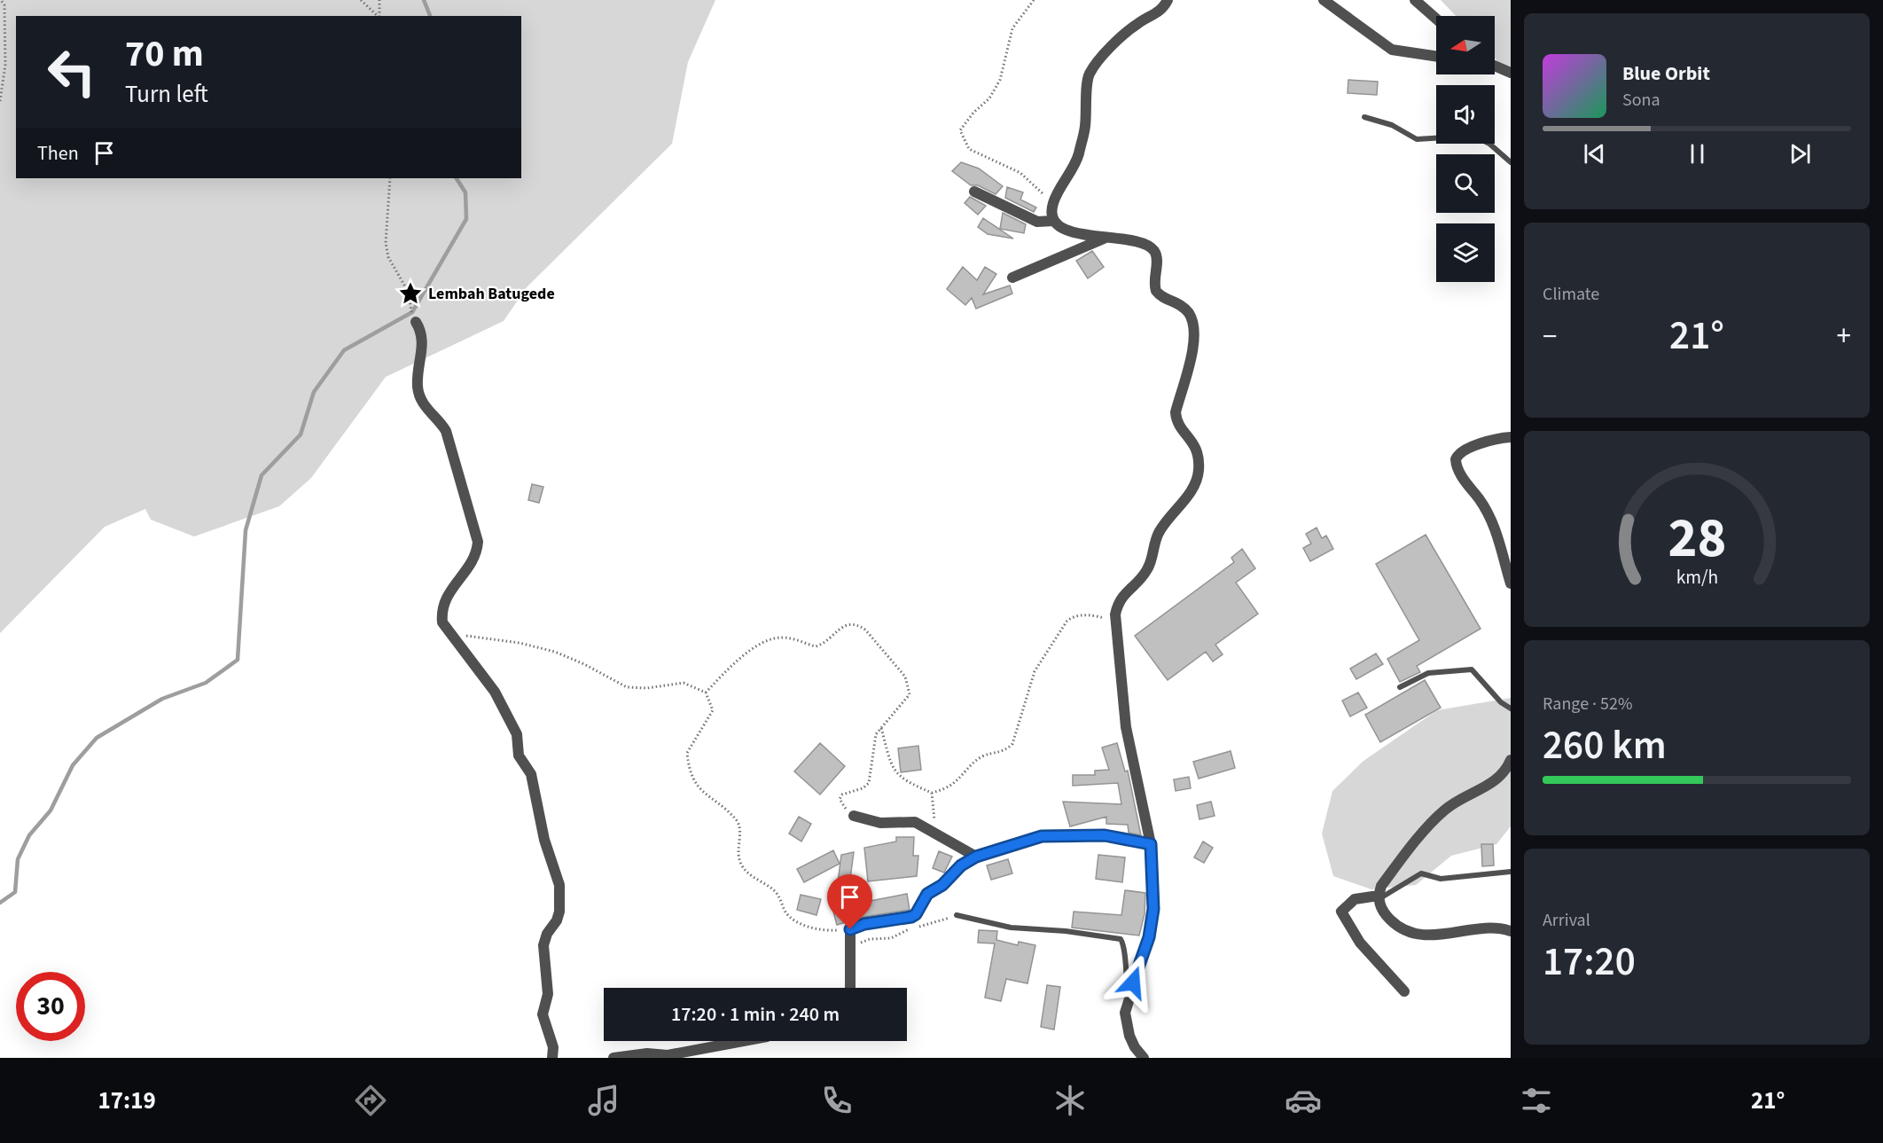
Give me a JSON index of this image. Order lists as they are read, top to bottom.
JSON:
{
  "places": {
    "place": ["Lembah Batugede"]
  },
  "north": "left",
  "page": {
    "turn": ["70 m", "Turn left"],
    "song": ["Blue Orbit", "Sona"],
    "then": "Then",
    "tile": [
      "Climate",
      ["Range · 52%", "260 km"],
      ["Arrival", "17:20"]
    ],
    "heat": ["−", "21°", "+"],
    "limit": "30",
    "trip": "17:20 · 1 min · 240 m",
    "tabs": ["17:19", "21°"],
    "gauge": ["28", "km/h"]
  }
}
